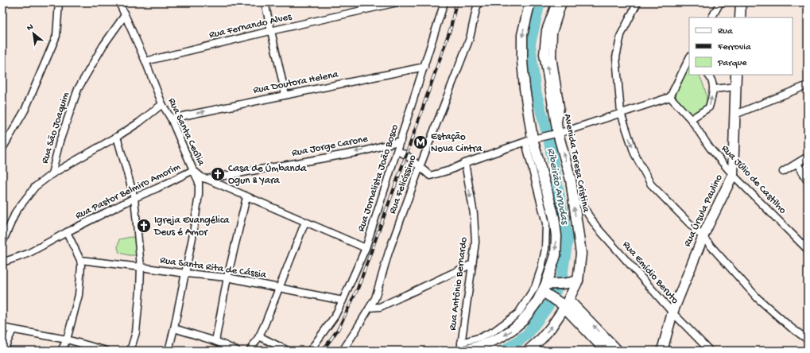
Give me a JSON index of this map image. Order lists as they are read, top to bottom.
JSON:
{
  "streets": {
    "main road": ["Avenida Teresa Cristina", "Rua Úrsula Paulino"],
    "street": [
      "Rua Fernando Alves",
      "Rua Doutora Helena",
      "Rua São Joaquim",
      "Rua Santa Cecília",
      "Rua Jorge Carone",
      "Rua Jornalista João Bosco",
      "Rua Júlio de Castilho",
      "Rua Felicíssimo",
      "Rua Pastor Belmiro Amorim",
      "Rua Santa Rita de Cássia",
      "Rua Emídio Beruto",
      "Rua Antônio Bernardo"
    ]
  },
  "crossings": [
    ["Rua Fernando Alves", "Rua Santa Cecília"],
    ["Rua Doutora Helena", "Rua Santa Cecília"],
    ["Rua Doutora Helena", "Rua Jornalista João Bosco"],
    ["Rua São Joaquim", "Rua Santa Cecília"],
    ["Rua Santa Cecília", "Rua Pastor Belmiro Amorim"],
    ["Rua Santa Cecília", "Rua Santa Rita de Cássia"],
    ["Rua Jorge Carone", "Rua Jornalista João Bosco"],
    ["Rua Jorge Carone", "Rua Pastor Belmiro Amorim"],
    ["Rua Jornalista João Bosco", "Rua Pastor Belmiro Amorim"],
    ["Rua Jornalista João Bosco", "Rua Santa Rita de Cássia"],
    ["Rua Júlio de Castilho", "Rua Úrsula Paulino"],
    ["Rua Úrsula Paulino", "Rua Emídio Beruto"]
  ],
  "one_way": ["Rua Doutora Helena", "Rua Jorge Carone", "Rua Antônio Bernardo"],
  "water": ["Ribeirão Arrudas"],
  "places": {
    "metro station": ["Estação Nova Cintra"],
    "church": ["Casa de Úmbanda Ogun & Yara", "Igreja Evangélica Deus é Amor"]
  },
  "legend": ["Rua", "Ferrovia", "Parque"],
  "north": "top left"
}
